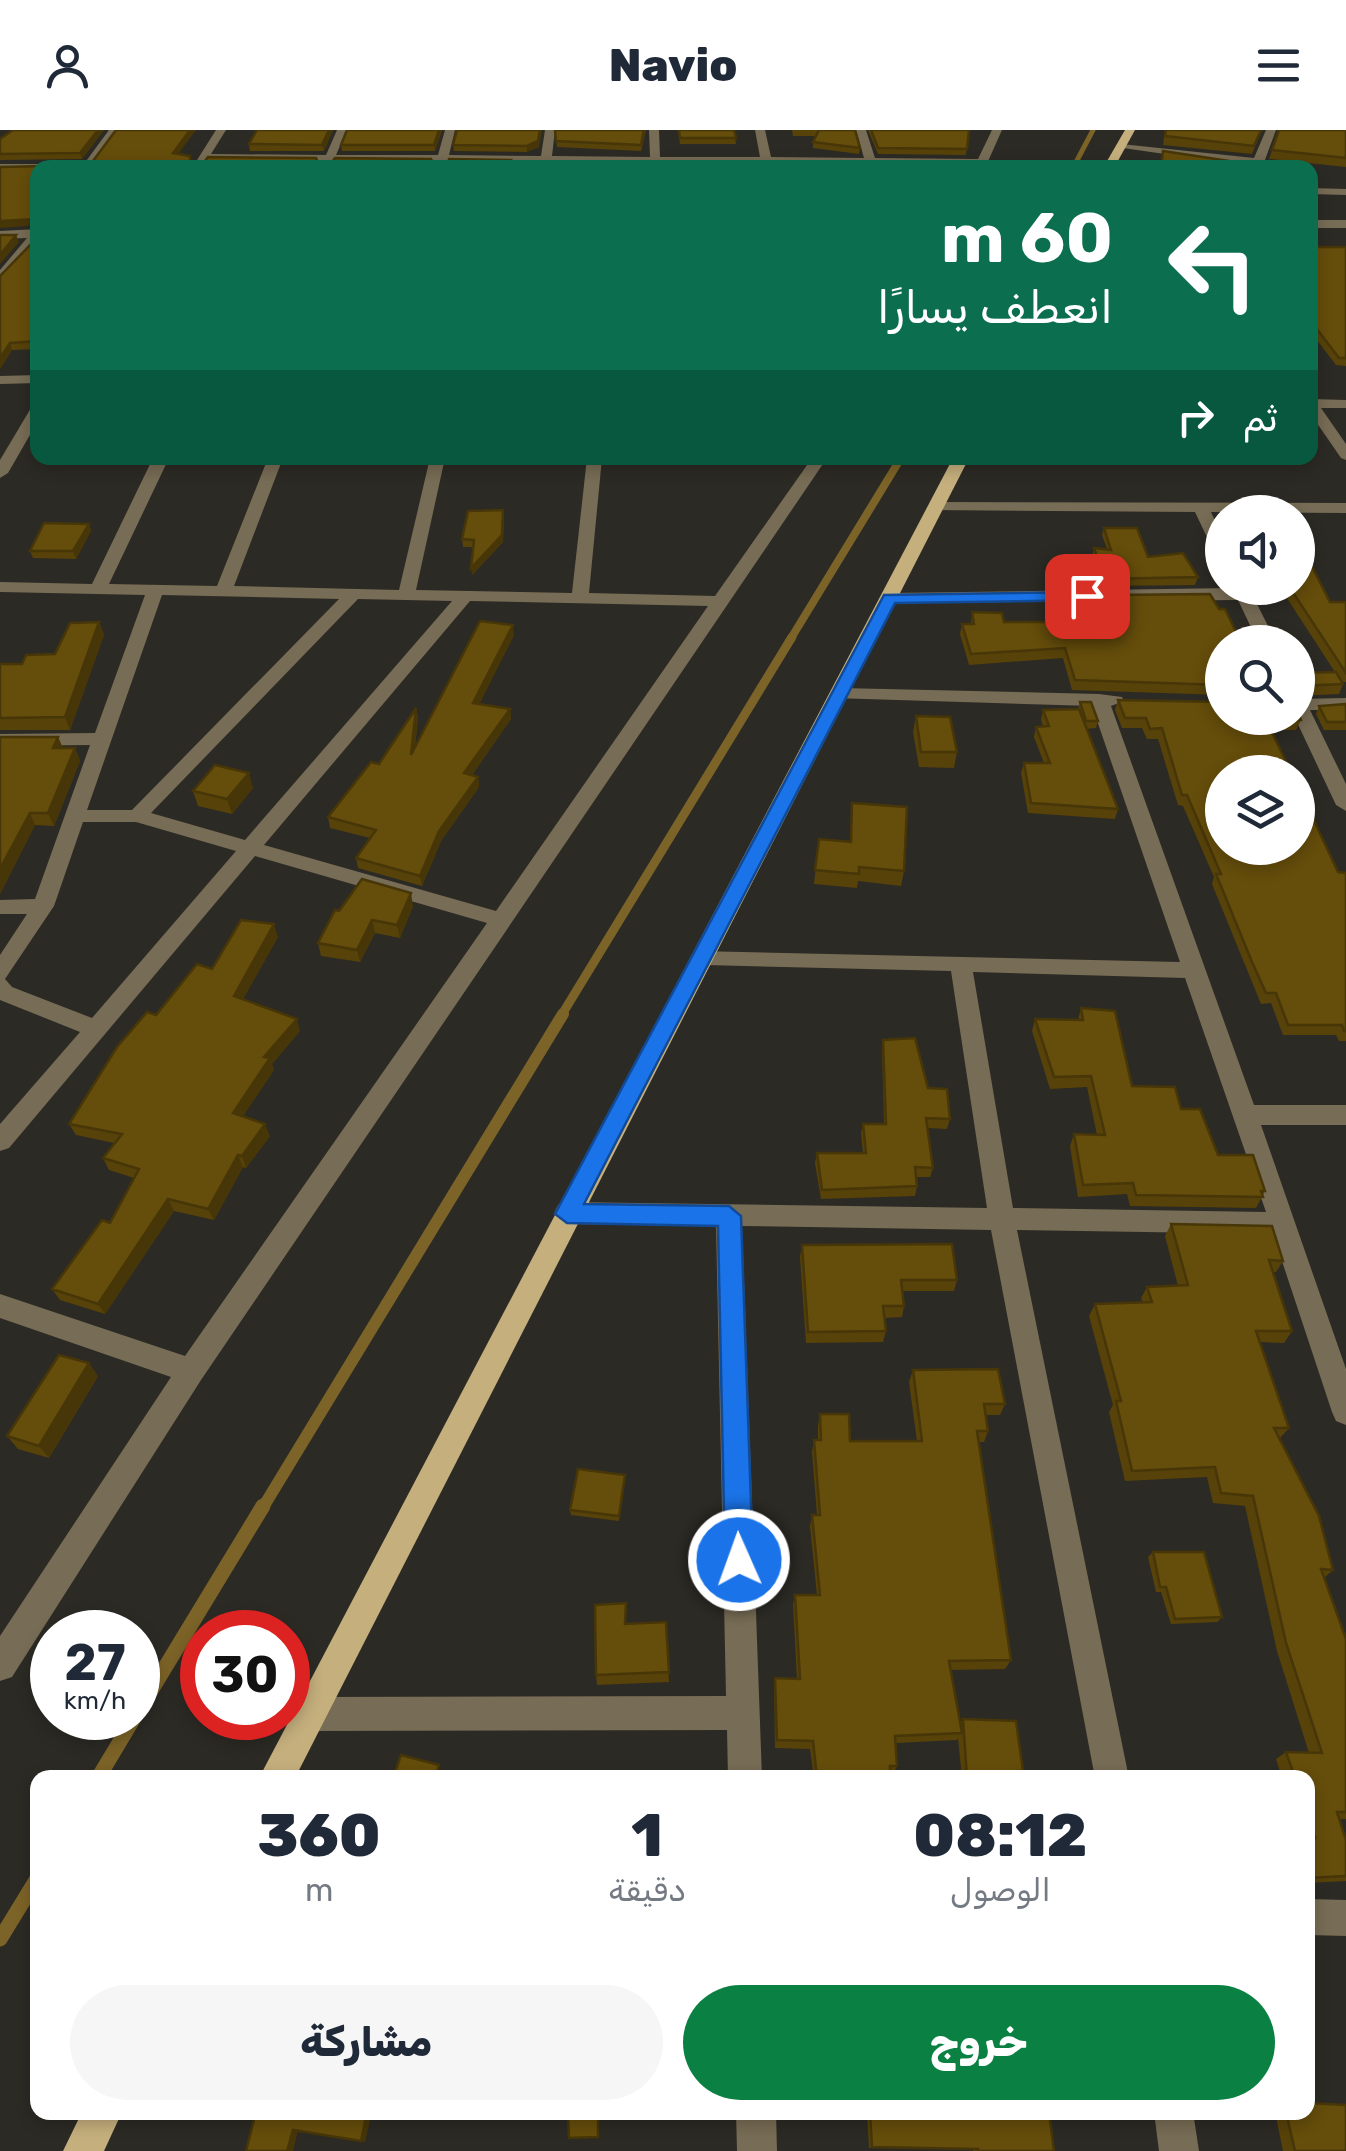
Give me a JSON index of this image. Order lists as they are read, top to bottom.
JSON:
{
  "page": {
    "header": "Navio",
    "turn": ["60 m", "انعطف يسارًا"],
    "then": "ثم",
    "speed": "27 km/h",
    "limit": "30",
    "eta": [
      "08:12",
      "الوصول",
      "1",
      "دقيقة",
      "360",
      "m"
    ],
    "buttons": ["خروج", "مشاركة"]
  }
}
